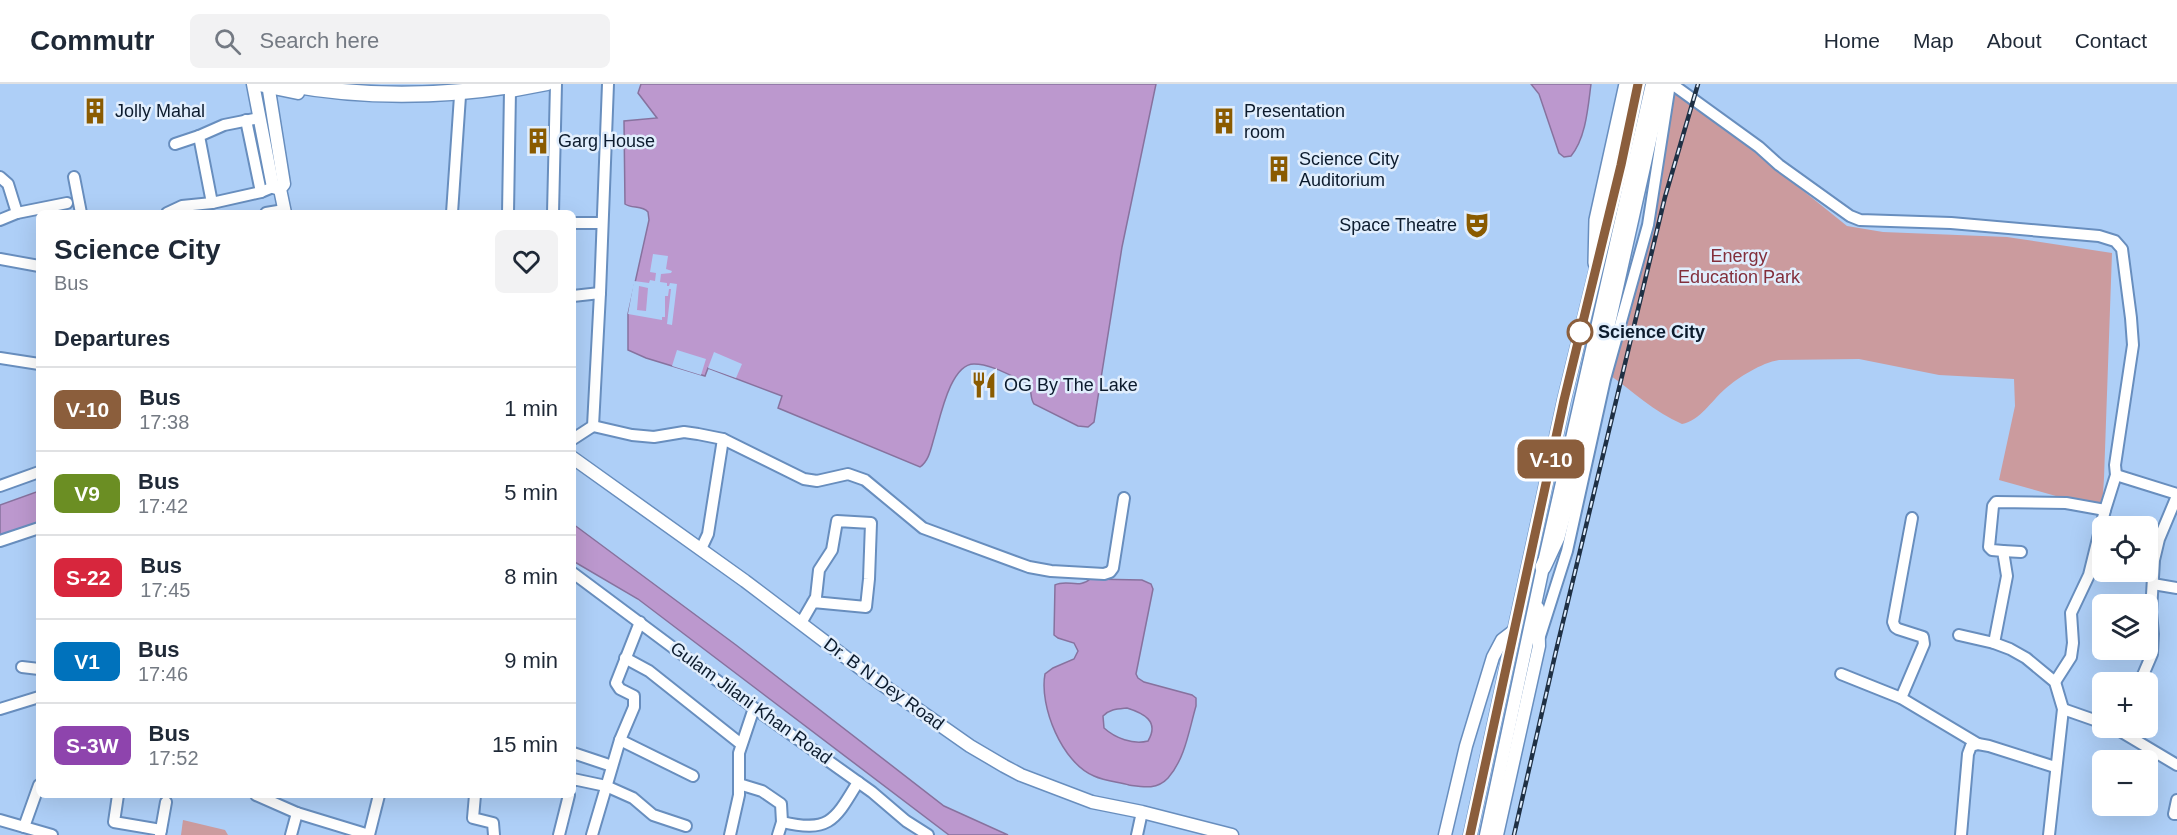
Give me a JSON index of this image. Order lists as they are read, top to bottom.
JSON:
{
  "streets": {
    "main road": ["Dr. B N Dey Road"],
    "street": ["Gulam Jilani Khan Road"]
  },
  "parks": ["Energy Education Park"],
  "places": {
    "building": [
      "Jolly Mahal",
      "Presentation room",
      "Garg House",
      "Science City Auditorium"
    ],
    "theatre": ["Space Theatre"],
    "other": ["Science City"],
    "restaurant": ["OG By The Lake"]
  },
  "lines": ["bus line V-10"],
  "page": {
    "header": "Commutr",
    "search": "Search here",
    "nav": [
      "Home",
      "Map",
      "About",
      "Contact"
    ],
    "on_map": "V-10",
    "heading": [
      ["Science City", "Bus"],
      "Departures"
    ],
    "list": [
      {
        "mark": "V-10",
        "name": "Bus",
        "note": "17:38",
        "value": "1 min"
      },
      {
        "mark": "V9",
        "name": "Bus",
        "note": "17:42",
        "value": "5 min"
      },
      {
        "mark": "S-22",
        "name": "Bus",
        "note": "17:45",
        "value": "8 min"
      },
      {
        "mark": "V1",
        "name": "Bus",
        "note": "17:46",
        "value": "9 min"
      },
      {
        "mark": "S-3W",
        "name": "Bus",
        "note": "17:52",
        "value": "15 min"
      }
    ],
    "map_buttons": ["+", "−"]
  }
}
